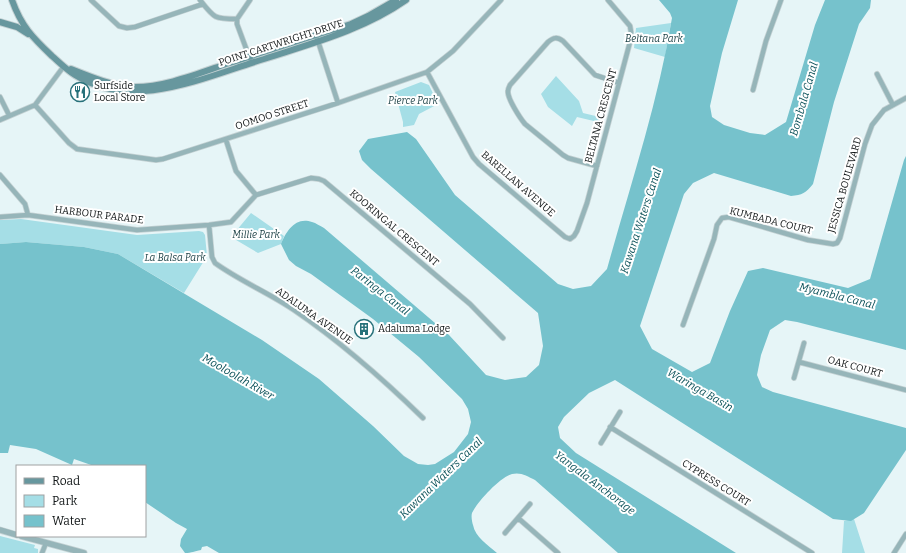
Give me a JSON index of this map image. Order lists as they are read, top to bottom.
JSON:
{
  "streets": {
    "main road": ["POINT CARTWRIGHT DRIVE"],
    "street": [
      "OOMOO STREET",
      "BELTANA CRESCENT",
      "BARELLAN AVENUE",
      "JESSICA BOULEVARD",
      "HARBOUR PARADE",
      "KUMBADA COURT",
      "KOORINGAL CRESCENT",
      "ADALUMA AVENUE",
      "OAK COURT",
      "CYPRESS COURT"
    ]
  },
  "crossings": [
    ["OOMOO STREET", "BARELLAN AVENUE"],
    ["BELTANA CRESCENT", "BARELLAN AVENUE"],
    ["JESSICA BOULEVARD", "KUMBADA COURT"],
    ["HARBOUR PARADE", "KOORINGAL CRESCENT"],
    ["HARBOUR PARADE", "ADALUMA AVENUE"]
  ],
  "water": [
    "Bombala Canal",
    "Kawana Waters Canal",
    "Paringa Canal",
    "Myambla Canal",
    "Mooloolah River",
    "Waringa Basin",
    "Yangala Anchorage"
  ],
  "parks": [
    "Beltana Park",
    "Pierce Park",
    "Millie Park",
    "La Balsa Park"
  ],
  "places": {
    "restaurant": ["Surfside Local Store"],
    "building": ["Adaluma Lodge"]
  },
  "legend": ["Road", "Park", "Water"]
}
